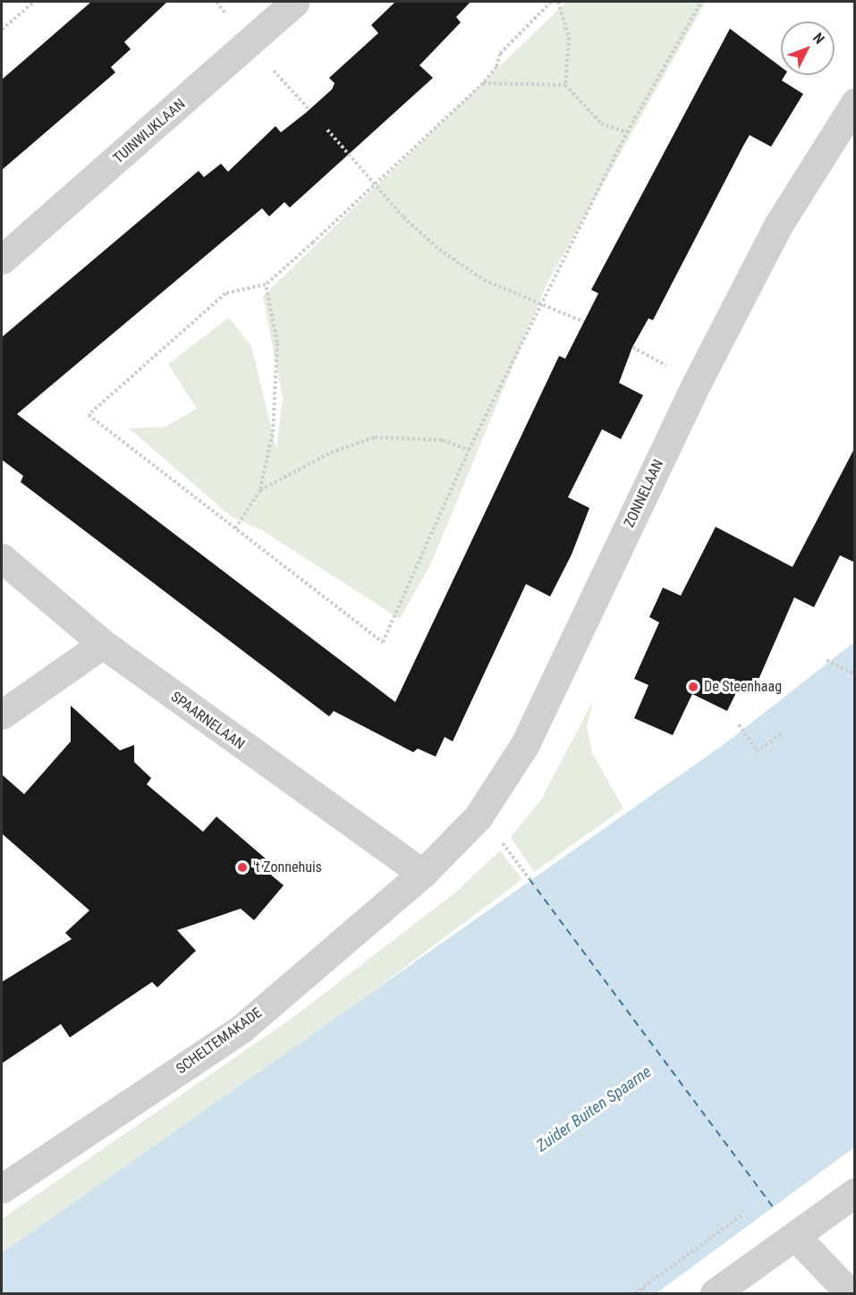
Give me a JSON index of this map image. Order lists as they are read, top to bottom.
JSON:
{
  "streets": {
    "street": [
      "TUINWIJKLAAN",
      "ZONNELAAN",
      "SPAARNELAAN",
      "SCHELTEMAKADE"
    ]
  },
  "crossings": [
    ["ZONNELAAN", "SPAARNELAAN"],
    ["ZONNELAAN", "SCHELTEMAKADE"],
    ["SPAARNELAAN", "SCHELTEMAKADE"]
  ],
  "water": ["Zuider Buiten Spaarne"],
  "places": ["De Steenhaag", "'t Zonnehuis"],
  "north": "top right"
}
